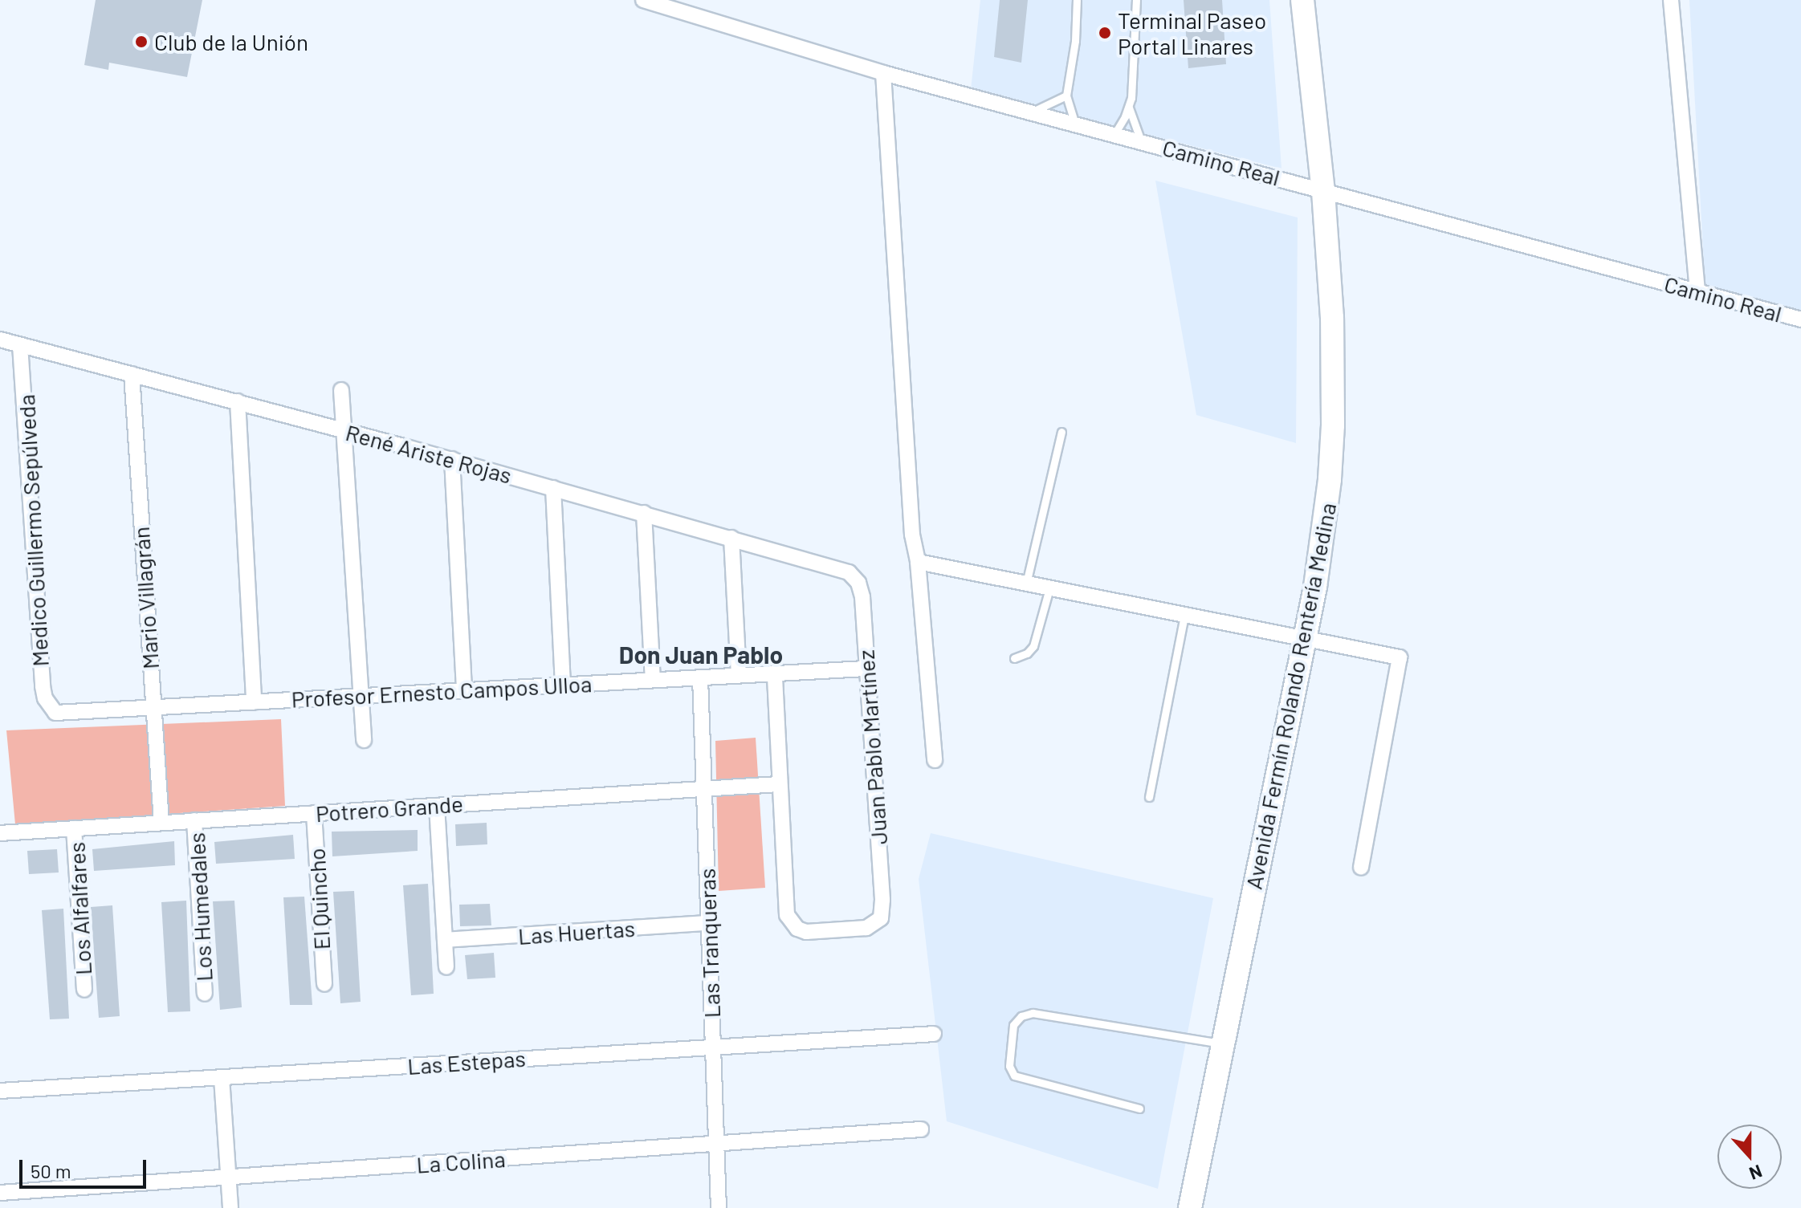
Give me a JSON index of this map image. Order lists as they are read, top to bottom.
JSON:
{
  "streets": {
    "main road": ["Avenida Fermín Rolando Rentería Medina"],
    "street": [
      "Camino Real",
      "René Ariste Rojas",
      "Medico Guillermo Sepúlveda",
      "Mario Villagrán",
      "Profesor Ernesto Campos Ulloa",
      "Juan Pablo Martínez",
      "Potrero Grande",
      "El Quincho",
      "Los Humedales",
      "Los Alfalfares",
      "Las Huertas",
      "Las Tranqueras",
      "Las Estepas",
      "La Colina"
    ]
  },
  "crossings": [
    ["Camino Real", "Avenida Fermín Rolando Rentería Medina"],
    ["René Ariste Rojas", "Medico Guillermo Sepúlveda"],
    ["René Ariste Rojas", "Mario Villagrán"],
    ["René Ariste Rojas", "Juan Pablo Martínez"],
    ["Medico Guillermo Sepúlveda", "Profesor Ernesto Campos Ulloa"],
    ["Mario Villagrán", "Profesor Ernesto Campos Ulloa"],
    ["Mario Villagrán", "Potrero Grande"],
    ["Profesor Ernesto Campos Ulloa", "Juan Pablo Martínez"],
    ["Profesor Ernesto Campos Ulloa", "Las Tranqueras"],
    ["Juan Pablo Martínez", "Potrero Grande"],
    ["Potrero Grande", "El Quincho"],
    ["Potrero Grande", "Los Humedales"],
    ["Potrero Grande", "Los Alfalfares"],
    ["Potrero Grande", "Las Tranqueras"],
    ["Las Huertas", "Las Tranqueras"],
    ["Las Tranqueras", "Las Estepas"],
    ["Las Tranqueras", "La Colina"]
  ],
  "districts": ["Don Juan Pablo"],
  "places": ["Terminal Paseo Portal Linares", "Club de la Unión"],
  "scale_bar": "50 m",
  "north": "bottom"
}
